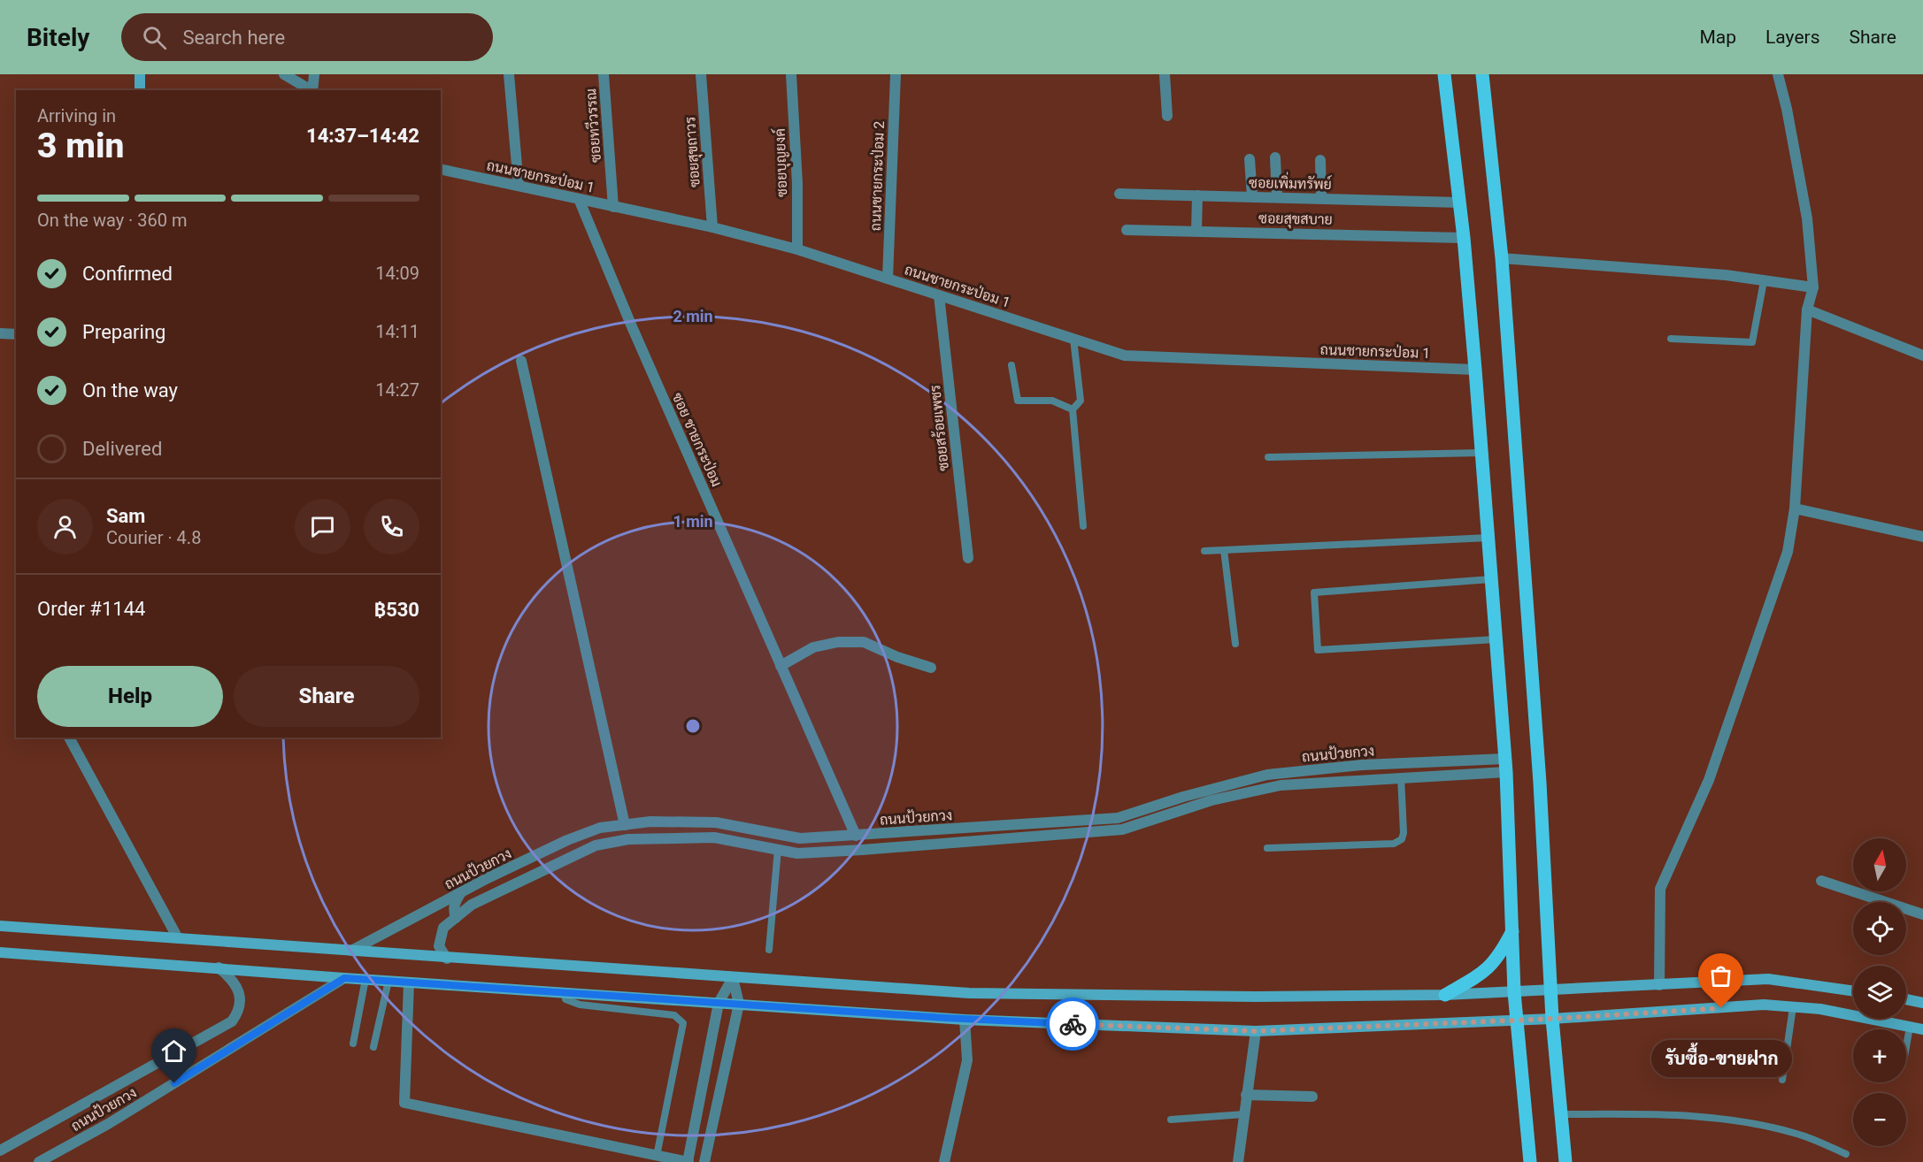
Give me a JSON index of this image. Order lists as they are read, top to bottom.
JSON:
{
  "streets": {
    "street": [
      "ซอยทวีวรรณ",
      "ซอยสุขถาวร",
      "ซอยบุญยงค์",
      "ถนนชายกระป่อม 1",
      "ถนนชายกระป่อม 2",
      "ซอยเพิ่มทรัพย์",
      "ซอยสุขสบาย",
      "ซอยสร้อยเพชร",
      "ซอย ชายกระป่อม",
      "ถนนป้วยกวง"
    ]
  },
  "crossings": [
    ["ซอยทวีวรรณ", "ถนนชายกระป่อม 1"],
    ["ซอยสุขถาวร", "ถนนชายกระป่อม 1"],
    ["ซอยบุญยงค์", "ถนนชายกระป่อม 1"],
    ["ถนนชายกระป่อม 1", "ถนนชายกระป่อม 2"],
    ["ถนนชายกระป่อม 1", "ซอยสร้อยเพชร"],
    ["ถนนชายกระป่อม 1", "ซอย ชายกระป่อม"],
    ["ซอย ชายกระป่อม", "ถนนป้วยกวง"]
  ],
  "places": ["รับซื้อ-ขายฝาก"],
  "north": "top",
  "page": {
    "header": "Bitely",
    "search": "Search here",
    "nav": ["Map", "Layers", "Share"],
    "heading": ["3 min", "Arriving in", "14:37–14:42"],
    "panel": [
      "Sam",
      "Courier · 4.8",
      "Order #1144",
      "฿530"
    ],
    "bar": "On the way · 360 m",
    "list": [
      ["Confirmed", "14:09"],
      ["Preparing", "14:11"],
      ["On the way", "14:27"],
      "Delivered"
    ],
    "buttons": ["Help", "Share"],
    "map_buttons": ["+", "−"],
    "bubble": "รับซื้อ-ขายฝาก"
  },
  "rings": ["2 min", "1 min"]
}
